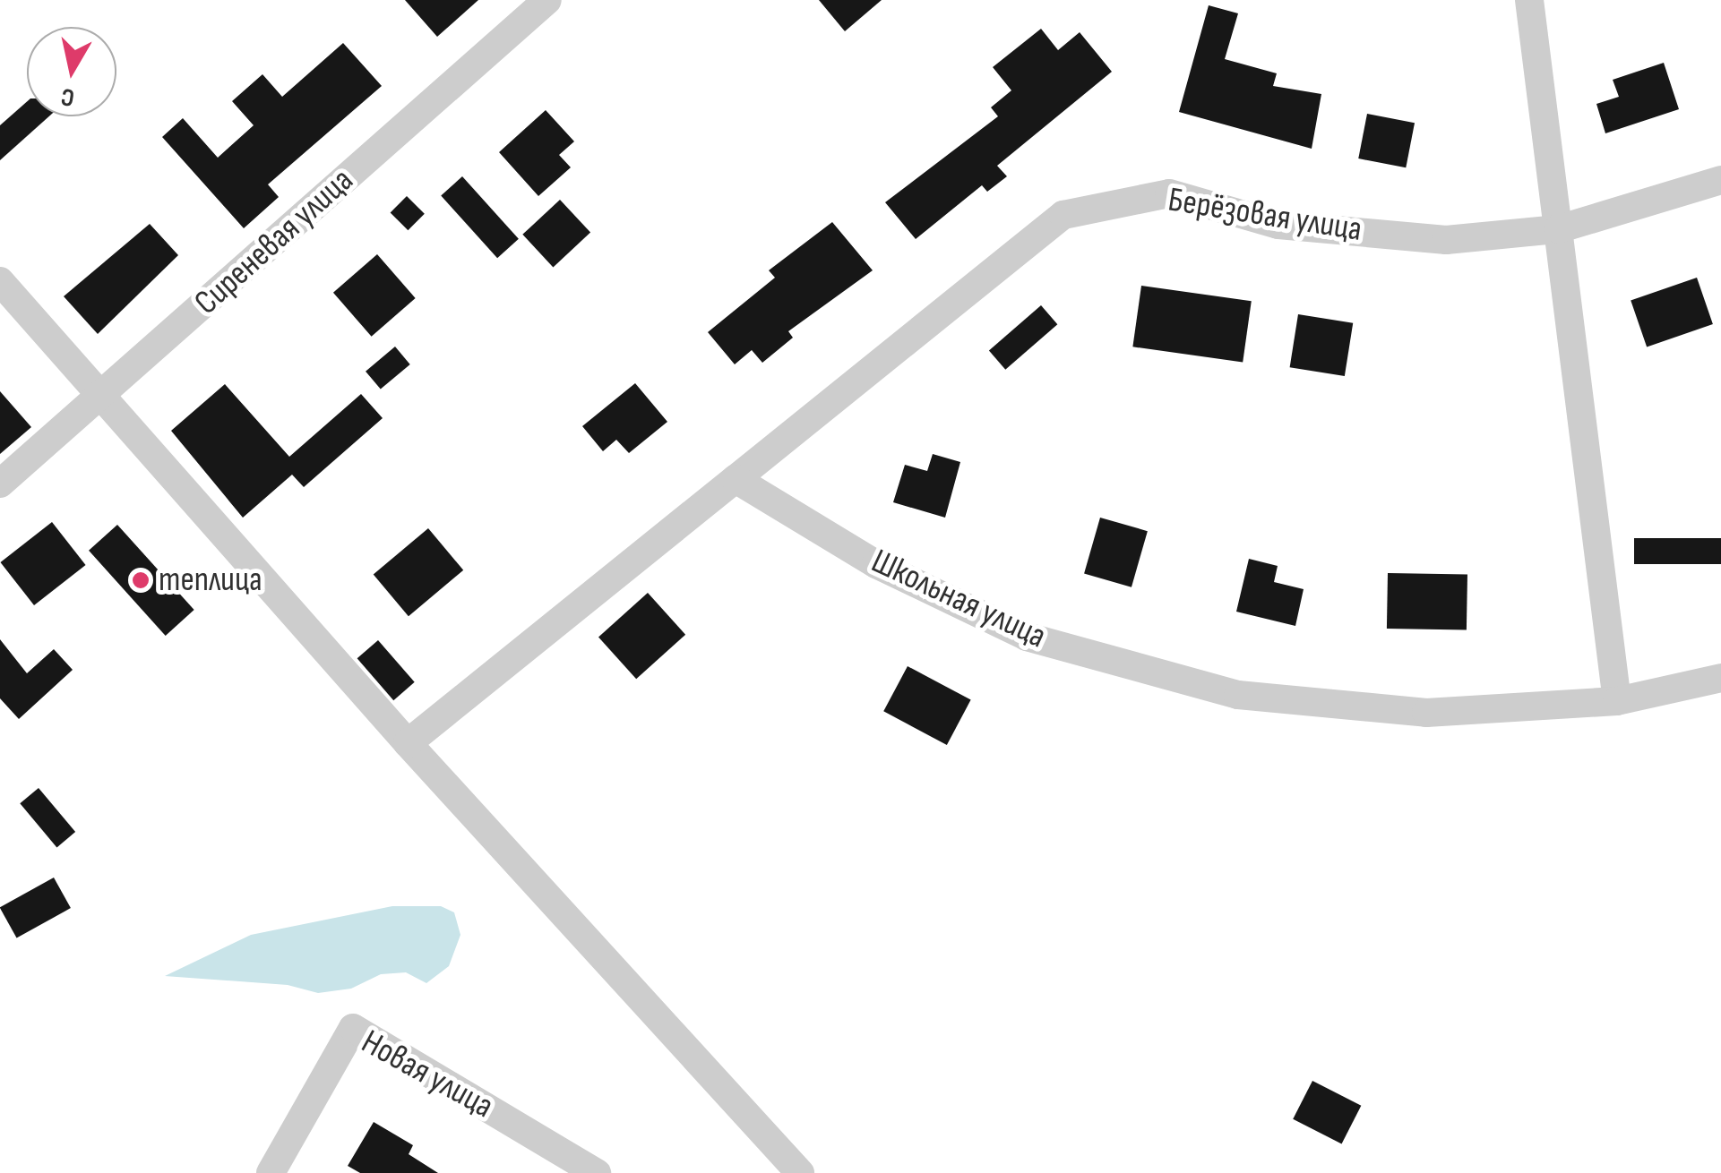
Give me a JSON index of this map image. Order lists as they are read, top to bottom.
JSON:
{
  "streets": {
    "street": [
      "Берёзовая улица",
      "Сиреневая улица",
      "Школьная улица",
      "Новая улица"
    ]
  },
  "crossings": [
    ["Берёзовая улица", "Школьная улица"]
  ],
  "places": ["теплица"],
  "north": "bottom"
}
